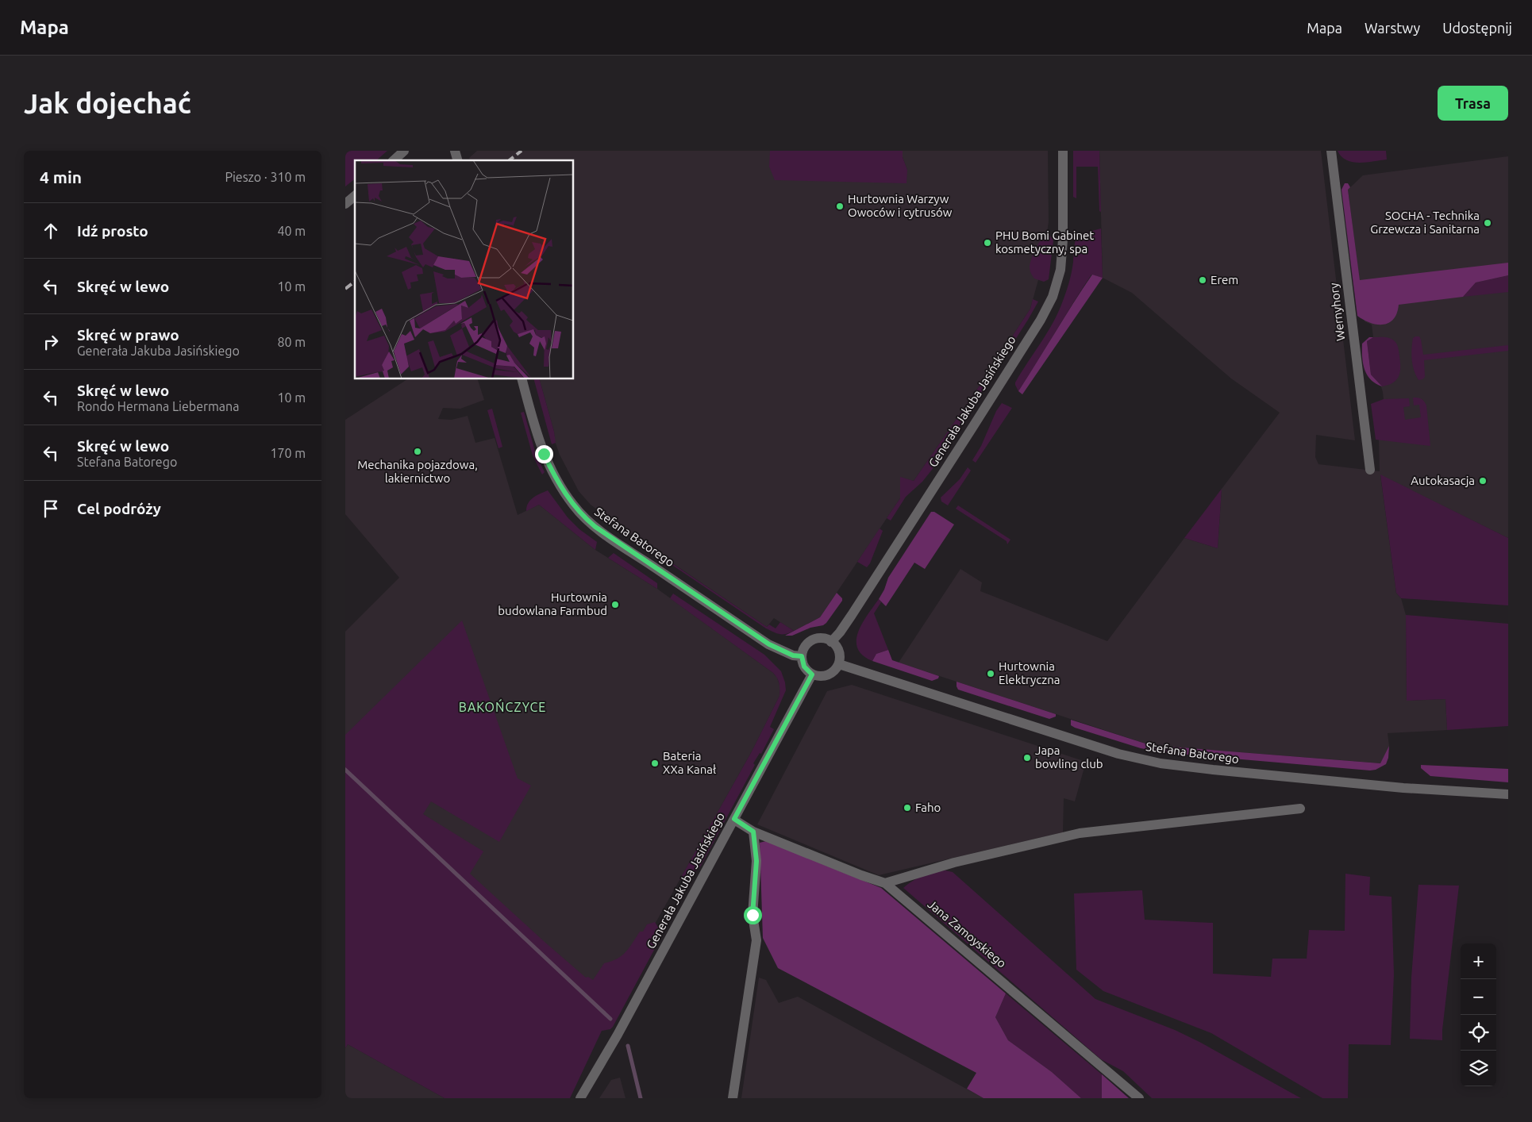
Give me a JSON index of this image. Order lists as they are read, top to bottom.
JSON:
{
  "streets": {
    "street": [
      "Wernyhory",
      "Generała Jakuba Jasińskiego",
      "Stefana Batorego",
      "Jana Zamoyskiego"
    ]
  },
  "crossings": [
    ["Generała Jakuba Jasińskiego", "Stefana Batorego"],
    ["Generała Jakuba Jasińskiego", "Jana Zamoyskiego"]
  ],
  "districts": ["BAKOŃCZYCE"],
  "places": [
    "Hurtownia Warzyw Owoców i cytrusów",
    "SOCHA - Technika Grzewcza i Sanitarna",
    "PHU Bomi Gabinet kosmetyczny, spa",
    "Erem",
    "Mechanika pojazdowa, lakiernictwo",
    "Autokasacja",
    "Hurtownia budowlana Farmbud",
    "Hurtownia Elektryczna",
    "Japa bowling club",
    "Bateria XXa Kanał",
    "Faho"
  ],
  "page": {
    "header": "Mapa",
    "nav": ["Mapa", "Warstwy", "Udostępnij"],
    "buttons": "Trasa",
    "title": "Jak dojechać",
    "heading": ["4 min", "Pieszo · 310 m"],
    "list": [
      ["Idź prosto", "40 m"],
      ["Skręć w lewo", "10 m"],
      ["Skręć w prawo", "Generała Jakuba Jasińskiego", "80 m"],
      ["Skręć w lewo", "Rondo Hermana Liebermana", "10 m"],
      ["Skręć w lewo", "Stefana Batorego", "170 m"],
      "Cel podróży"
    ],
    "map_buttons": ["+", "−"]
  }
}
